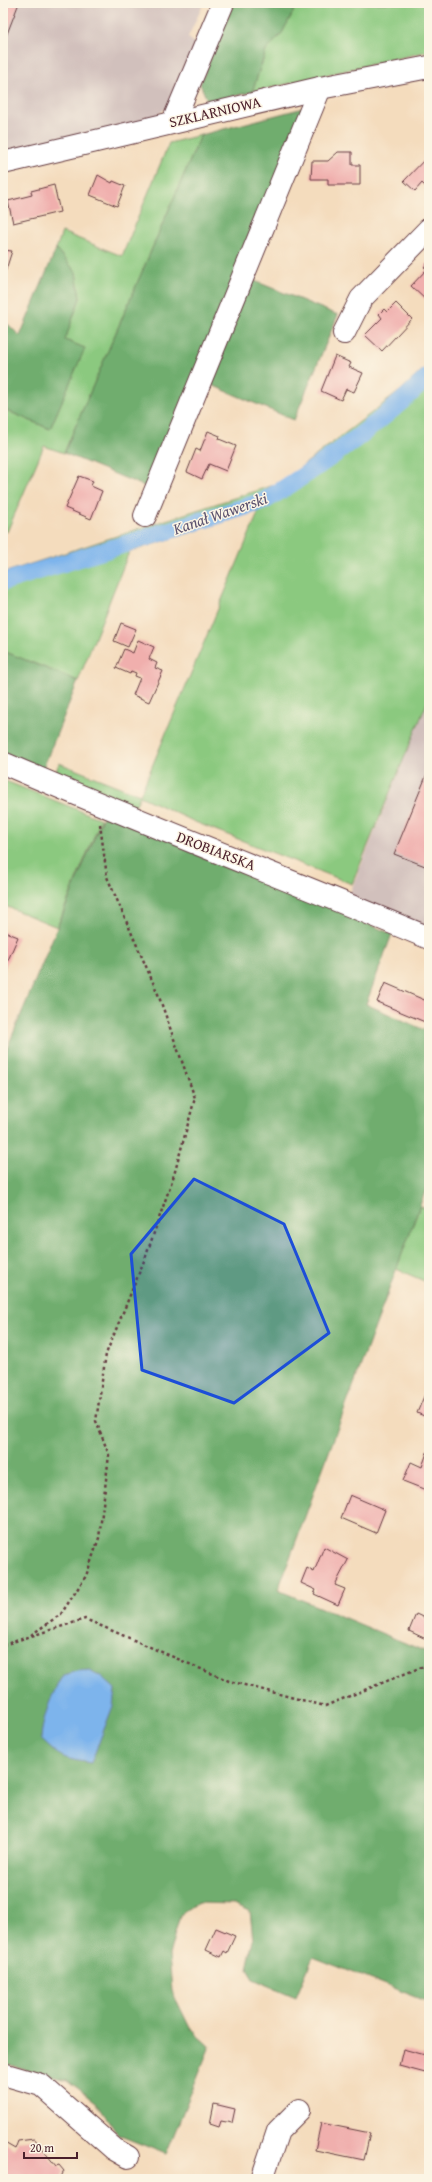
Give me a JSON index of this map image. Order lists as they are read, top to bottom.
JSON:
{
  "streets": {
    "street": ["SZKLARNIOWA", "DROBIARSKA"]
  },
  "water": ["Kanał Wawerski"],
  "scale_bar": "20 m"
}
